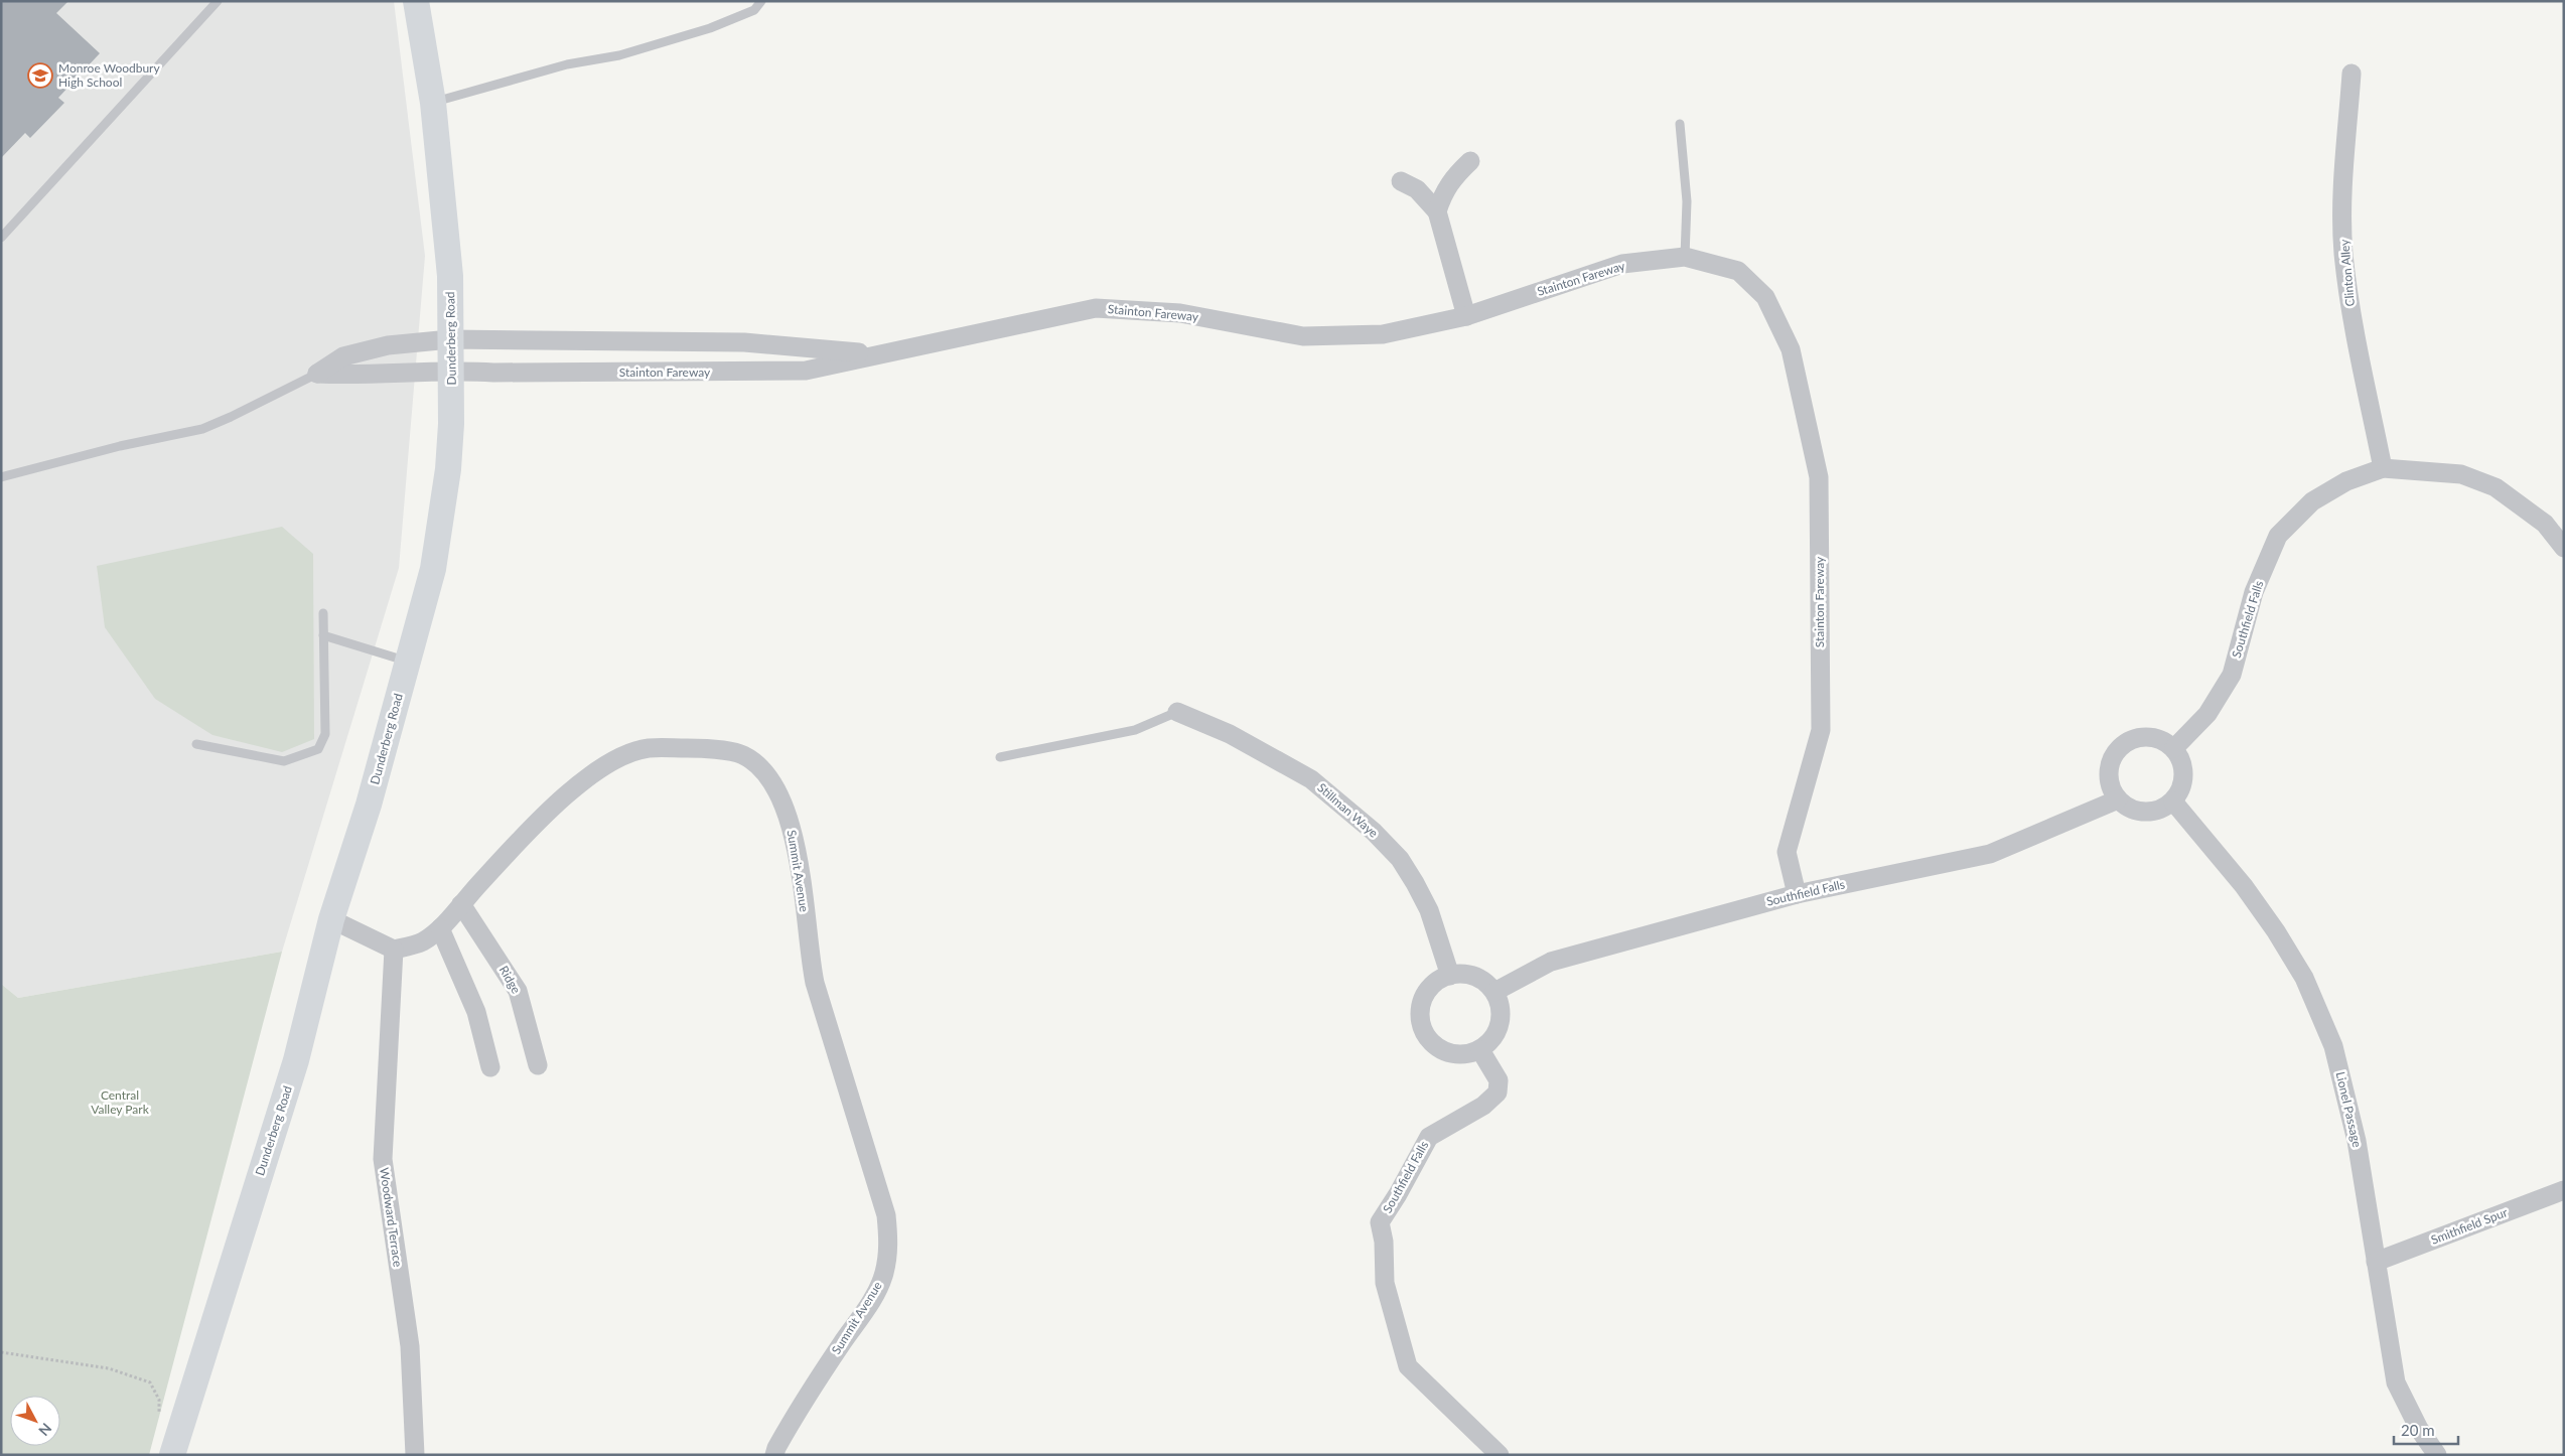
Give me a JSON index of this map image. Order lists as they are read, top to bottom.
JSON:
{
  "streets": {
    "street": [
      "Clinton Alley",
      "Stainton Fareway",
      "Dunderberg Road",
      "Southfield Falls",
      "Stillman Waye",
      "Summit Avenue",
      "Ridge",
      "Lionel Passage",
      "Woodward Terrace",
      "Smithfield Spur"
    ]
  },
  "crossings": [
    ["Clinton Alley", "Southfield Falls"],
    ["Stainton Fareway", "Dunderberg Road"],
    ["Stainton Fareway", "Southfield Falls"],
    ["Southfield Falls", "Stillman Waye"],
    ["Southfield Falls", "Lionel Passage"],
    ["Summit Avenue", "Ridge"],
    ["Summit Avenue", "Woodward Terrace"],
    ["Lionel Passage", "Smithfield Spur"]
  ],
  "parks": ["Central Valley Park"],
  "places": {
    "school or university": ["Monroe Woodbury High School"]
  },
  "scale_bar": "20 m",
  "north": "bottom right"
}
